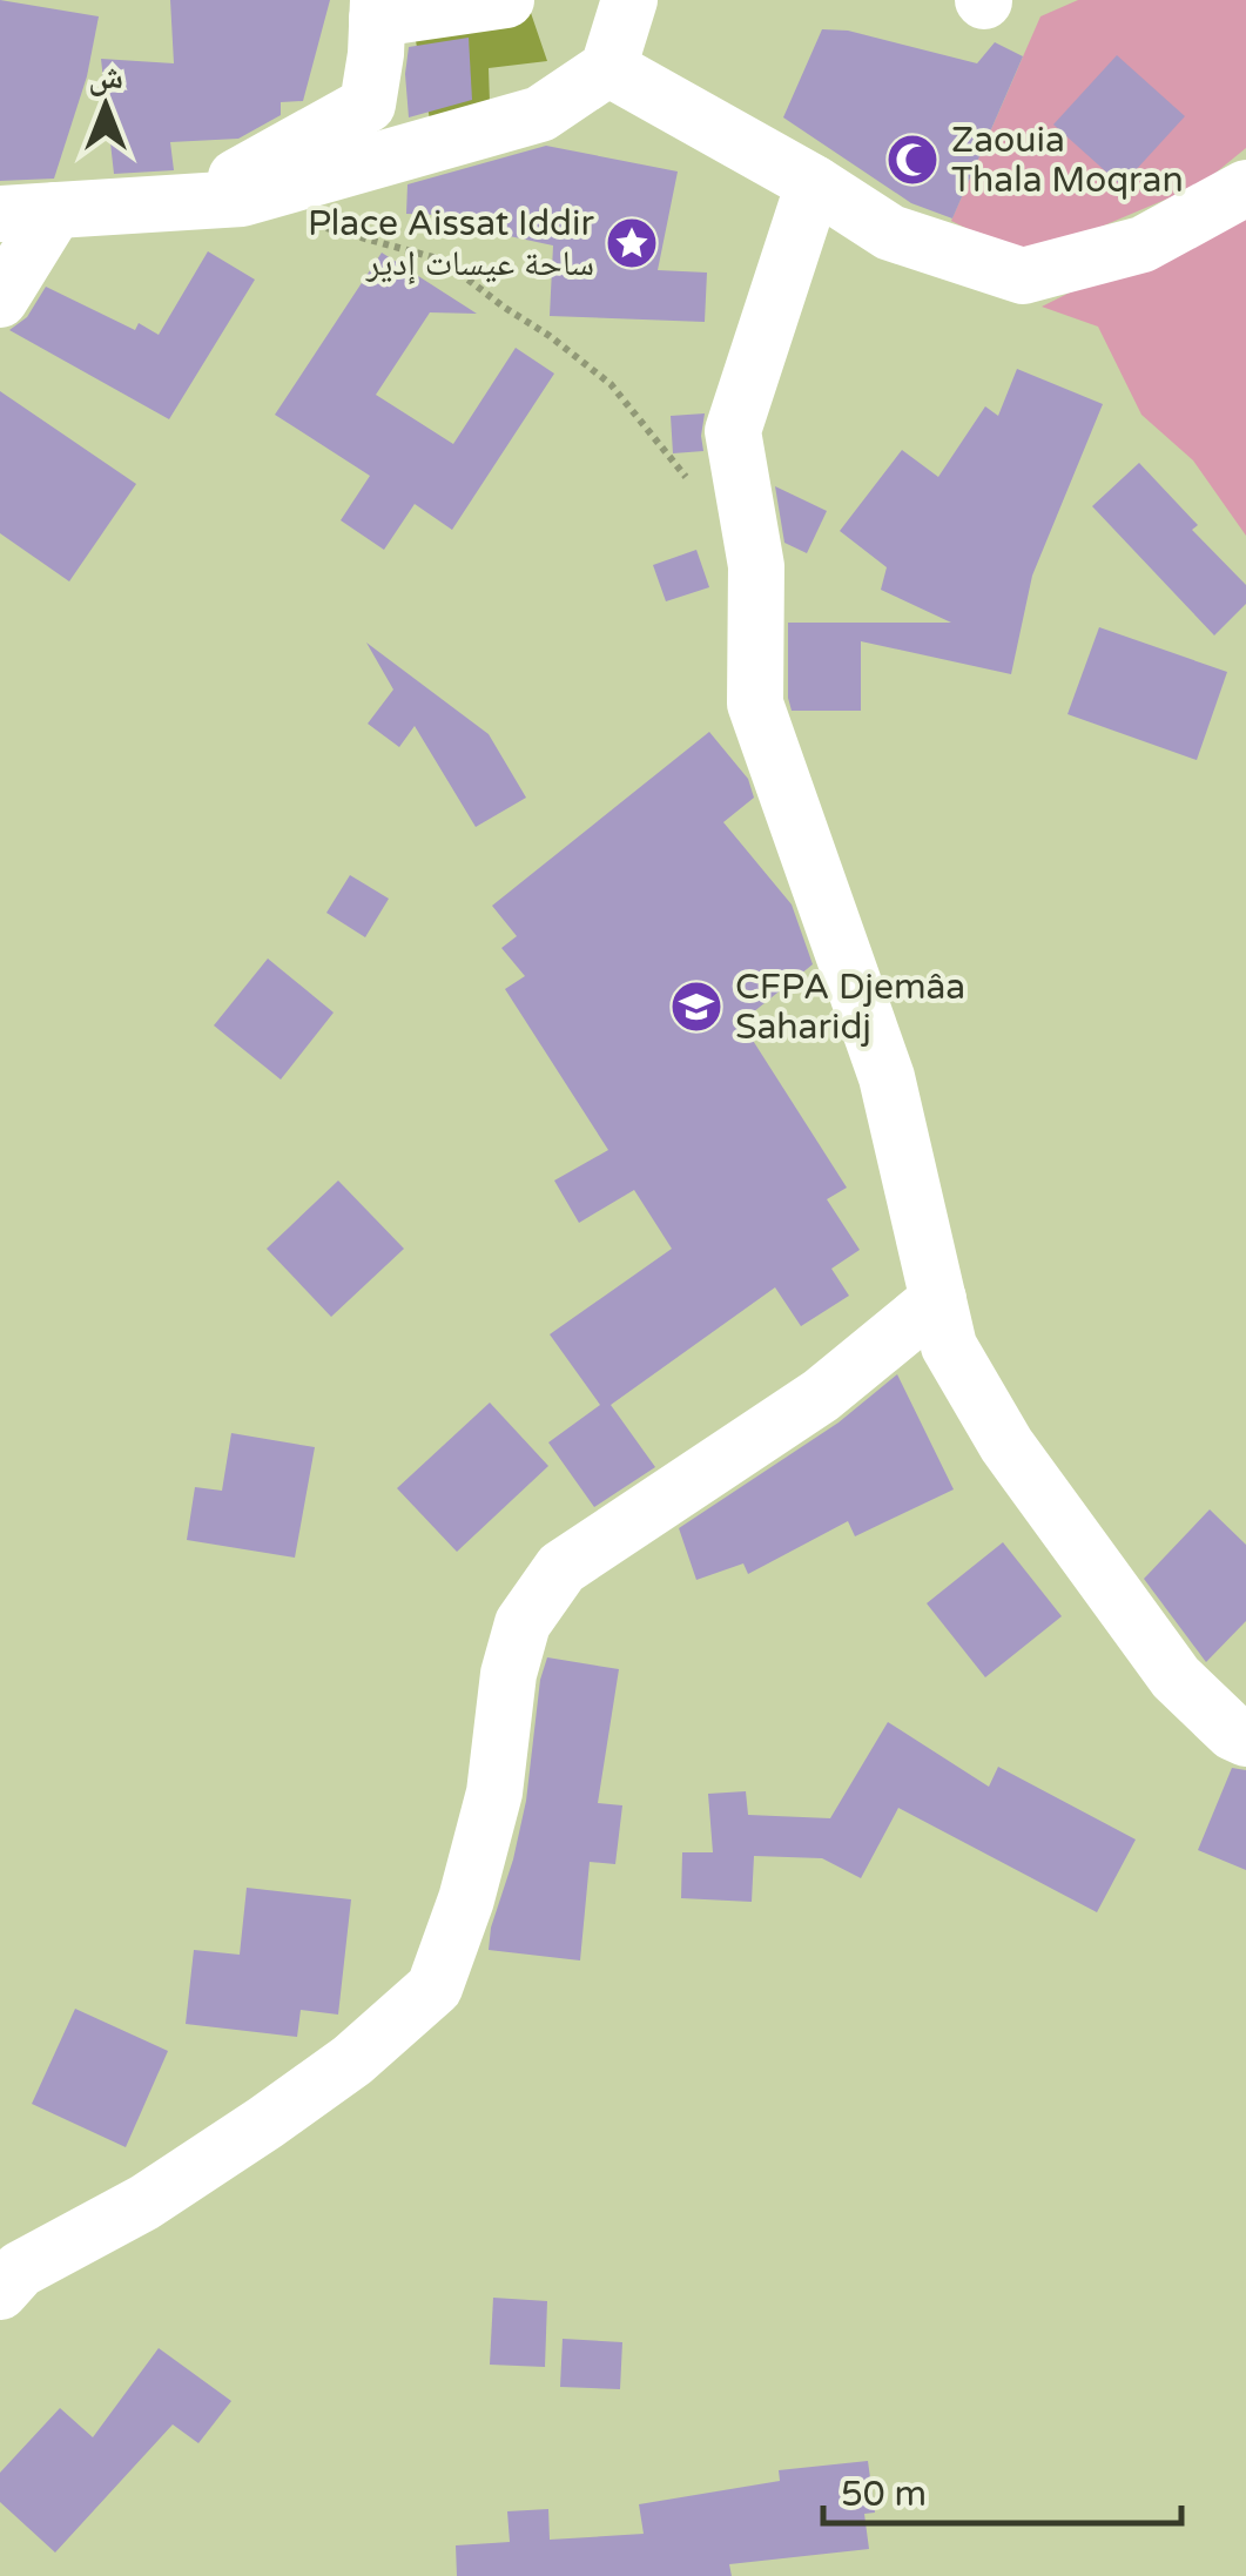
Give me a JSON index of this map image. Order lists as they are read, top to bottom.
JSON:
{
  "places": {
    "mosque": ["Zaouia Thala Moqran"],
    "place": ["Place Aissat Iddir ساحة عيسات إدير"],
    "school or university": ["CFPA Djemâa Saharidj"]
  },
  "scale_bar": "50 m",
  "north": "top"
}
